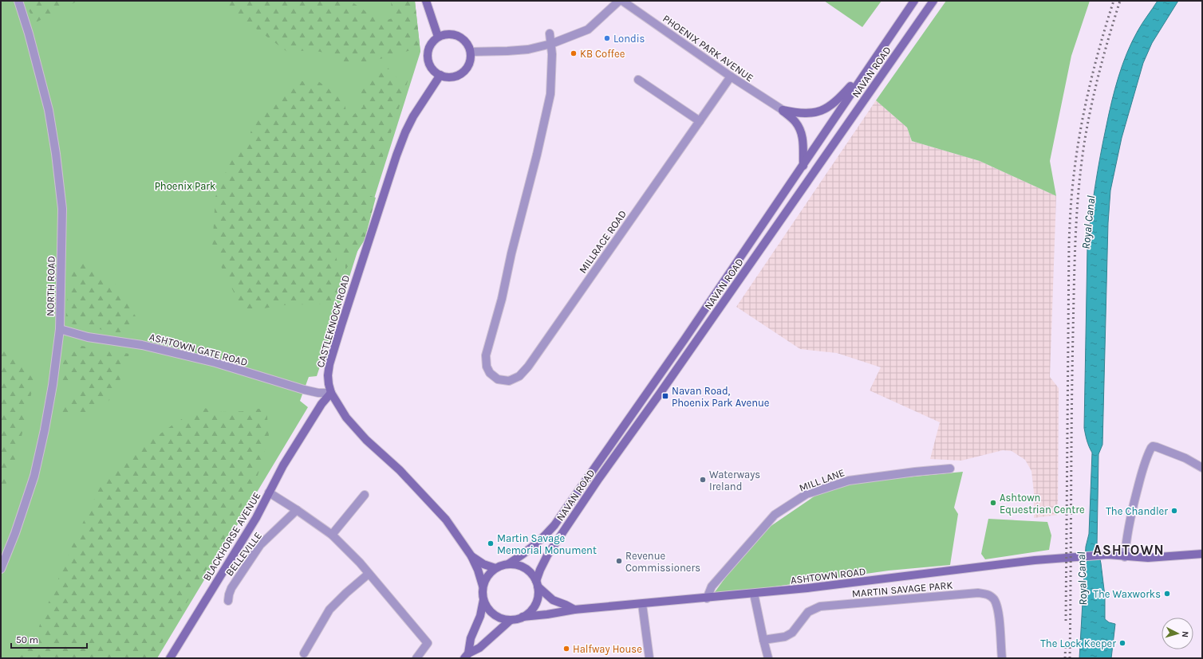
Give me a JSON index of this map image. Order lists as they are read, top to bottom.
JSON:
{
  "streets": {
    "main road": [
      "NAVAN ROAD",
      "CASTLEKNOCK ROAD",
      "BLACKHORSE AVENUE",
      "ASHTOWN ROAD"
    ],
    "street": [
      "PHOENIX PARK AVENUE",
      "MILLRACE ROAD",
      "NORTH ROAD",
      "ASHTOWN GATE ROAD",
      "MILL LANE",
      "BELLEVILLE",
      "MARTIN SAVAGE PARK"
    ]
  },
  "crossings": [
    ["PHOENIX PARK AVENUE", "MILLRACE ROAD"],
    ["NAVAN ROAD", "CASTLEKNOCK ROAD"],
    ["NAVAN ROAD", "ASHTOWN ROAD"],
    ["NORTH ROAD", "ASHTOWN GATE ROAD"],
    ["CASTLEKNOCK ROAD", "ASHTOWN GATE ROAD"],
    ["CASTLEKNOCK ROAD", "BLACKHORSE AVENUE"],
    ["CASTLEKNOCK ROAD", "ASHTOWN ROAD"],
    ["ASHTOWN GATE ROAD", "BLACKHORSE AVENUE"],
    ["MILL LANE", "ASHTOWN ROAD"]
  ],
  "districts": ["ASHTOWN"],
  "water": ["Royal Canal"],
  "parks": ["Phoenix Park"],
  "places": {
    "other": [
      "Londis",
      "KB Coffee",
      "Waterways Ireland",
      "Ashtown Equestrian Centre",
      "The Chandler",
      "Martin Savage Memorial Monument",
      "Revenue Commissioners",
      "The Waxworks",
      "The Lock Keeper",
      "Halfway House"
    ],
    "transit": ["Navan Road, Phoenix Park Avenue"]
  },
  "scale_bar": "50 m",
  "north": "right"
}
